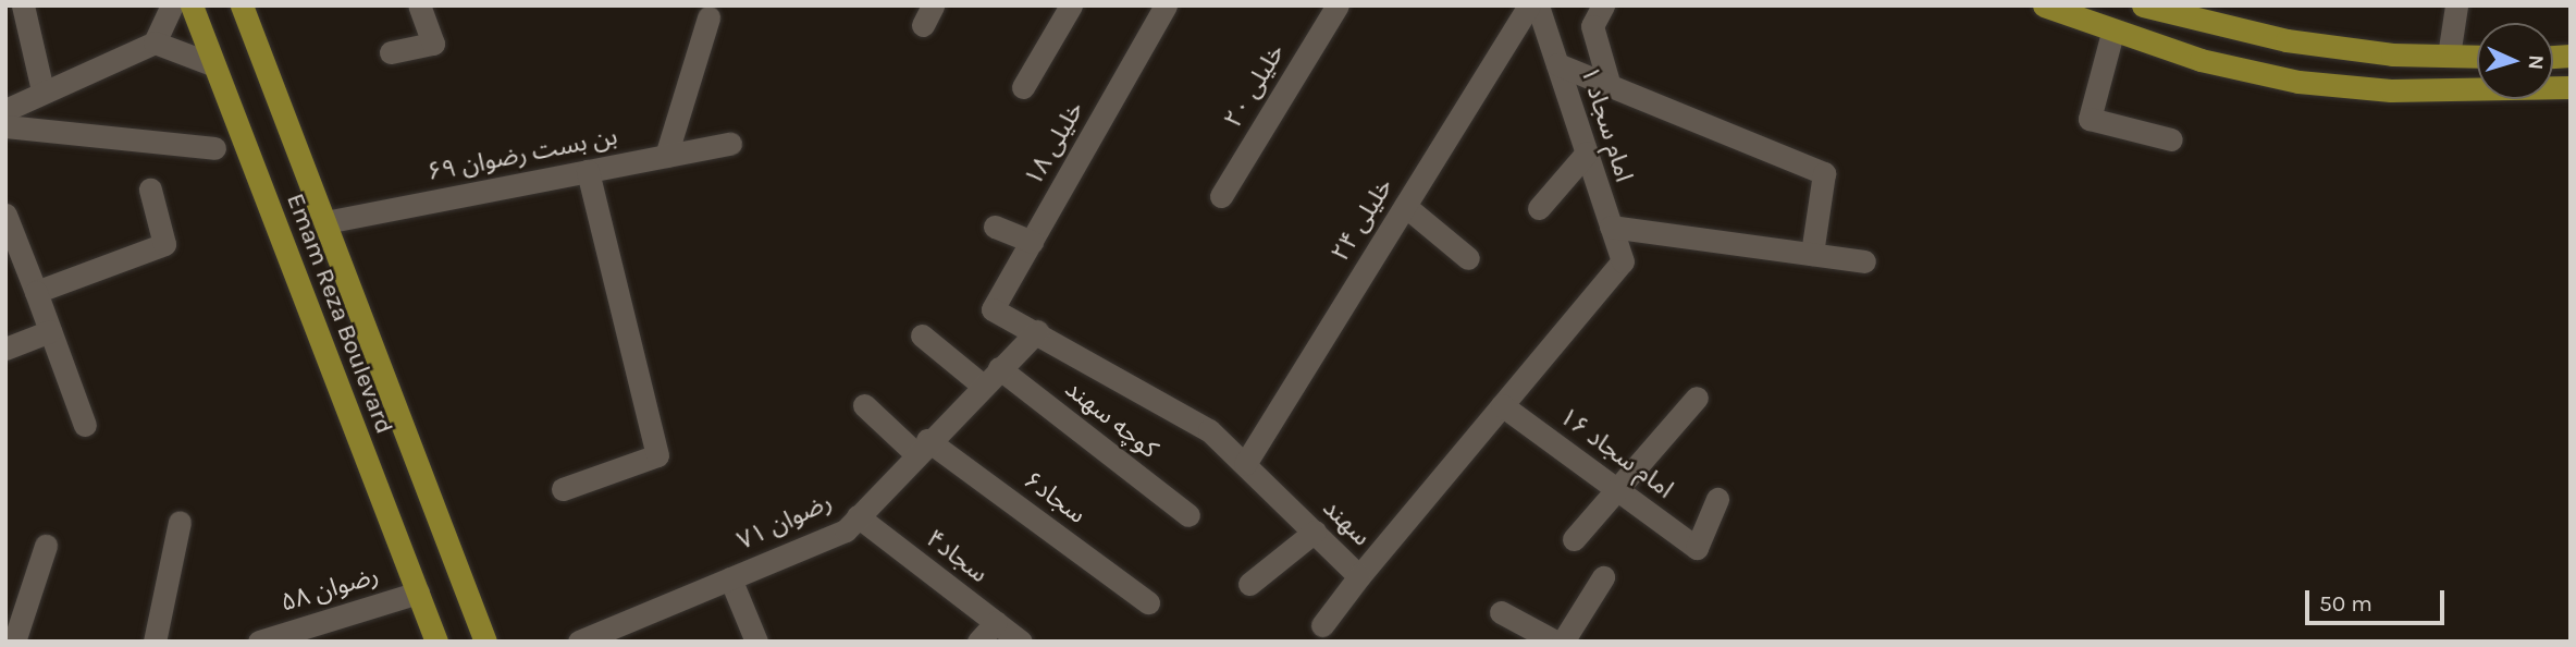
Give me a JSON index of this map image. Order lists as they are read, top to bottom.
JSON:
{
  "streets": {
    "main road": ["Emam Reza Boulevard"],
    "street": [
      "خلیلی ۲۰",
      "امام سجاد ۱",
      "خلیلی ۱۸",
      "بن بست رضوان ۶۹",
      "خلیلی ۲۴",
      "كوچه سهند",
      "امام سجاد ۱۶",
      "سجاد۶",
      "رضوان ۷۱",
      "سهند",
      "سجاد۴",
      "رضوان ۵۸"
    ]
  },
  "crossings": [
    ["امام سجاد ۱", "سهند"],
    ["خلیلی ۱۸", "سهند"],
    ["بن بست رضوان ۶۹", "Emam Reza Boulevard"],
    ["خلیلی ۲۴", "سهند"],
    ["Emam Reza Boulevard", "رضوان ۵۸"],
    ["كوچه سهند", "رضوان ۷۱"],
    ["امام سجاد ۱۶", "سهند"],
    ["سجاد۶", "رضوان ۷۱"],
    ["رضوان ۷۱", "سهند"],
    ["رضوان ۷۱", "سجاد۴"]
  ],
  "scale_bar": "50 m",
  "north": "right"
}
